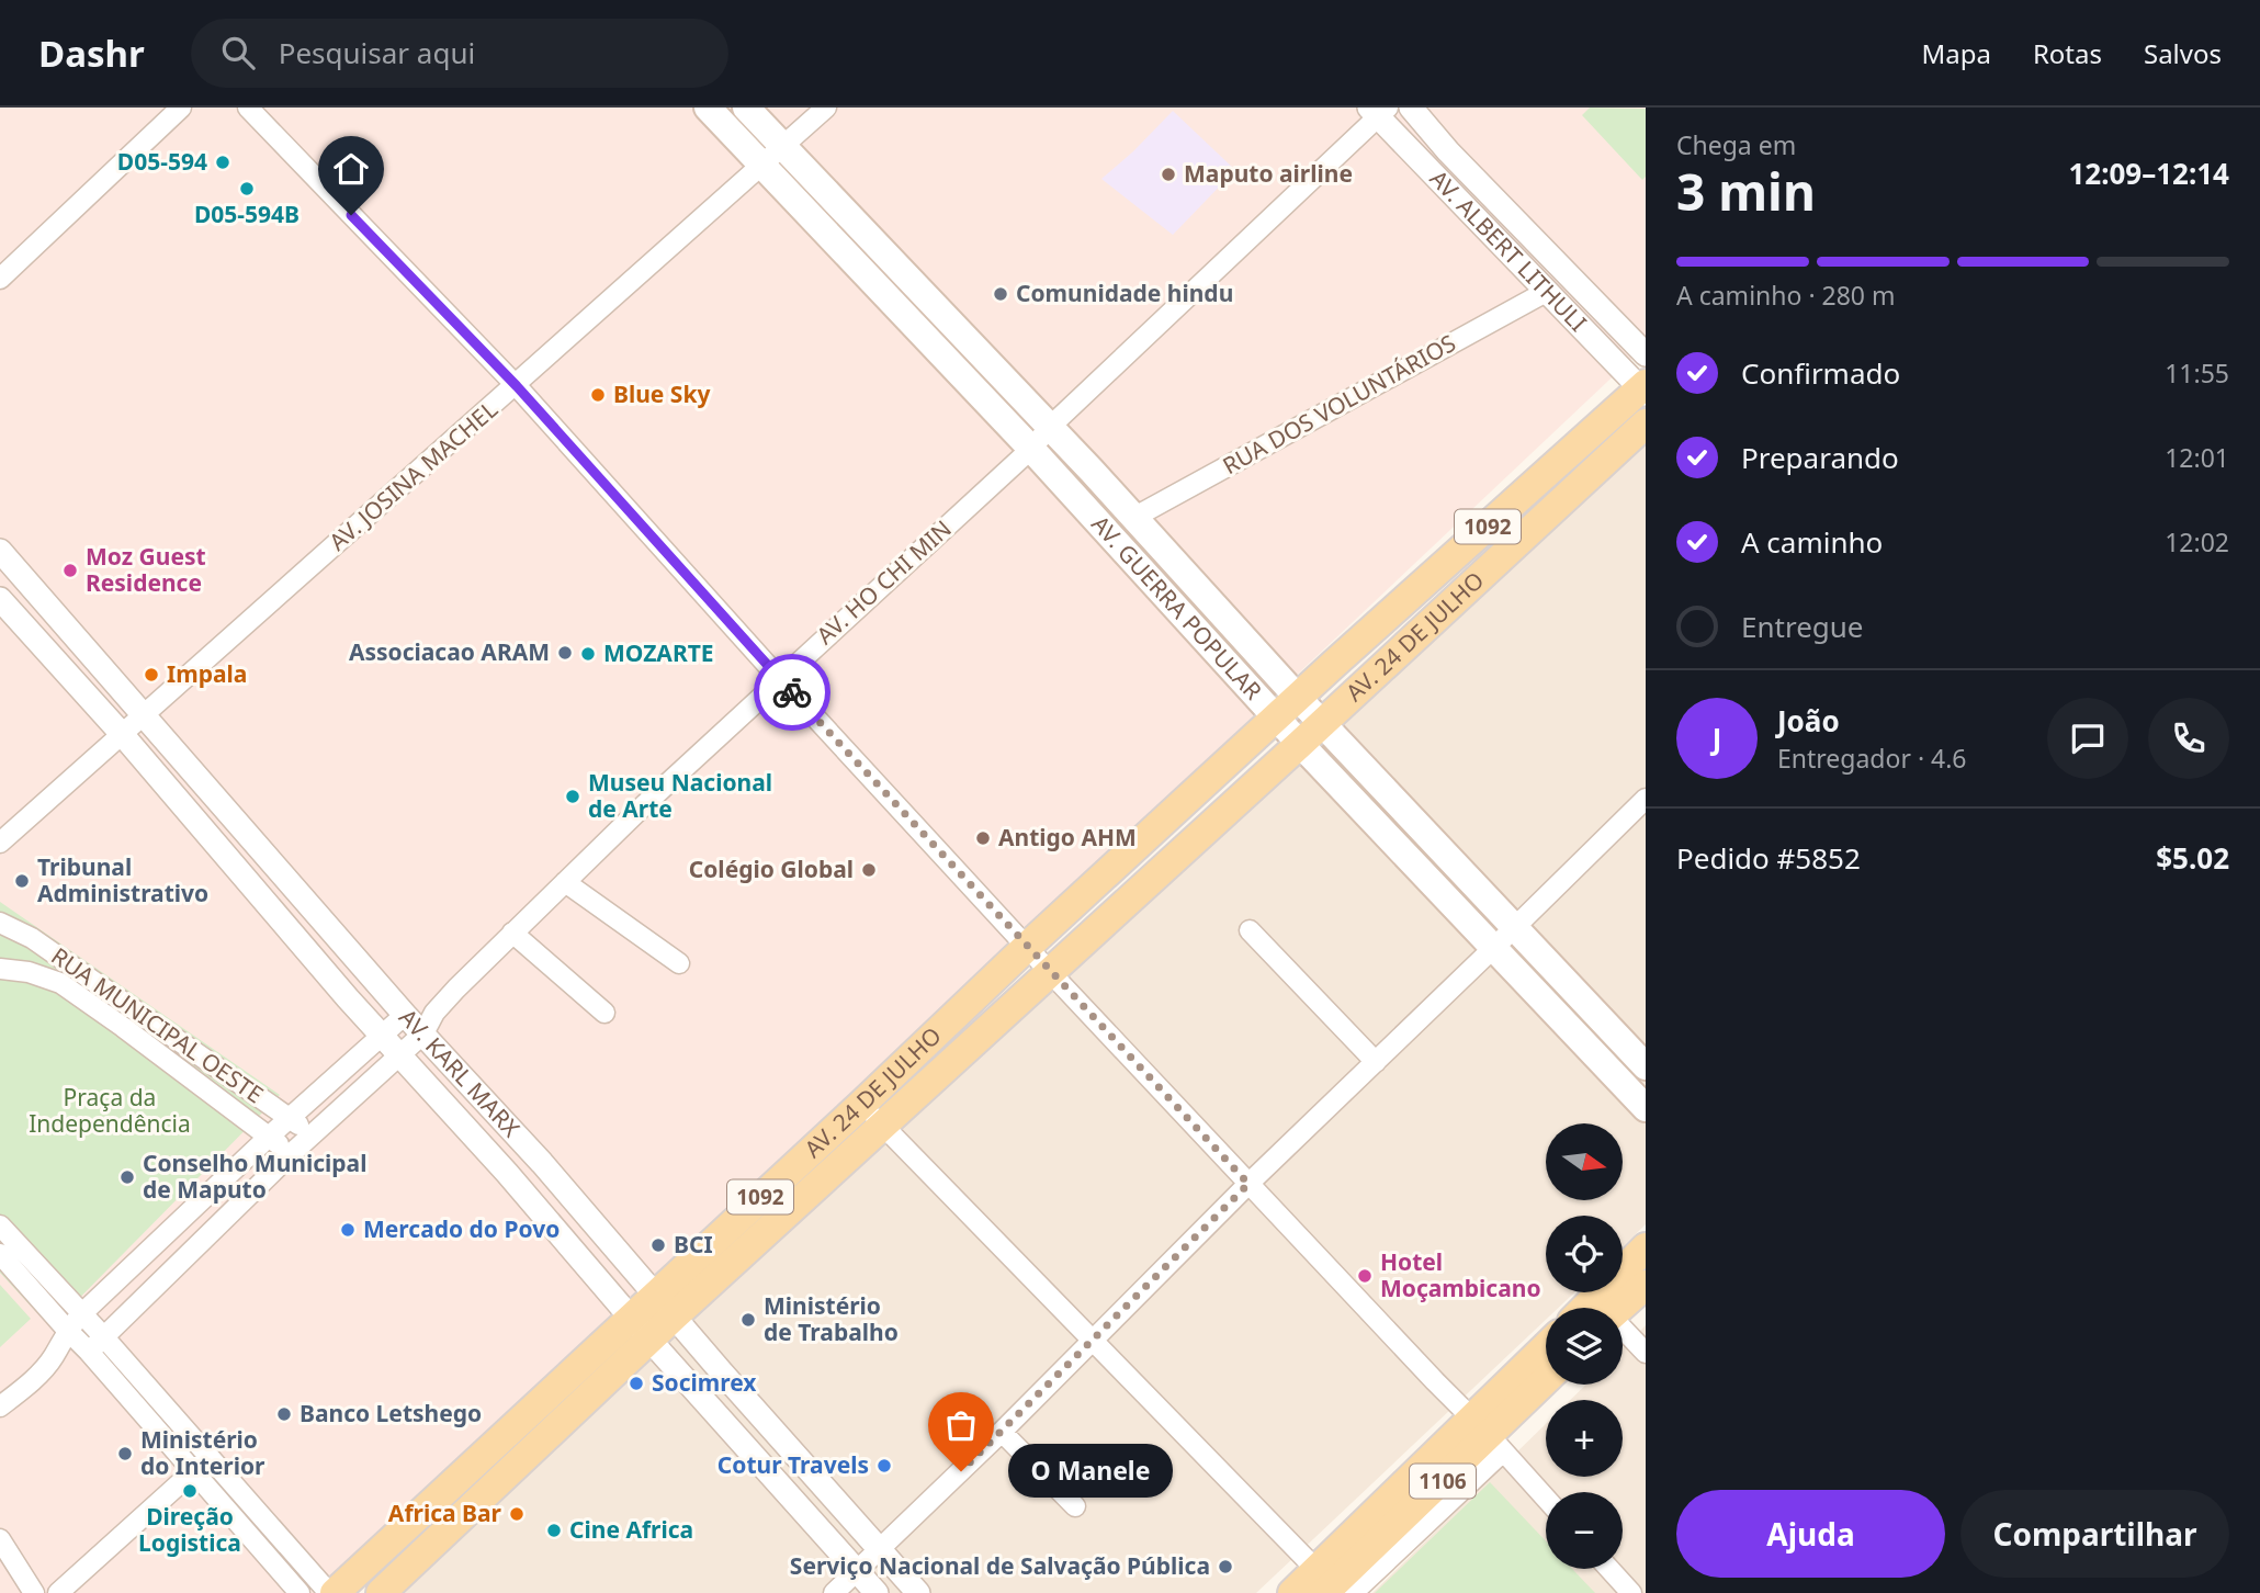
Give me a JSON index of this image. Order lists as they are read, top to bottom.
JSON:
{
  "streets": {
    "main road": [
      "1092",
      "AV. GUERRA POPULAR",
      "AV. 24 DE JULHO",
      "1106"
    ],
    "street": [
      "AV. ALBERT LITHULI",
      "RUA DOS VOLUNTÁRIOS",
      "AV. JOSINA MACHEL",
      "AV. HO CHI MIN",
      "RUA MUNICIPAL OESTE",
      "AV. KARL MARX"
    ]
  },
  "crossings": [
    ["AV. ALBERT LITHULI", "RUA DOS VOLUNTÁRIOS"],
    ["AV. ALBERT LITHULI", "AV. HO CHI MIN"],
    ["AV. ALBERT LITHULI", "AV. 24 DE JULHO"],
    ["RUA DOS VOLUNTÁRIOS", "AV. GUERRA POPULAR"],
    ["AV. JOSINA MACHEL", "AV. GUERRA POPULAR"],
    ["AV. JOSINA MACHEL", "AV. KARL MARX"],
    ["AV. HO CHI MIN", "AV. GUERRA POPULAR"],
    ["AV. HO CHI MIN", "RUA MUNICIPAL OESTE"],
    ["AV. HO CHI MIN", "AV. KARL MARX"],
    ["AV. GUERRA POPULAR", "AV. 24 DE JULHO"],
    ["AV. 24 DE JULHO", "AV. KARL MARX"]
  ],
  "parks": ["Praça da Independência"],
  "places": [
    "D05-594",
    "Maputo airline",
    "D05-594B",
    "Comunidade hindu",
    "Blue Sky",
    "Moz Guest Residence",
    "Associacao ARAM",
    "MOZARTE",
    "Impala",
    "Museu Nacional de Arte",
    "Antigo AHM",
    "Colégio Global",
    "Tribunal Administrativo",
    "Conselho Municipal de Maputo",
    "Mercado do Povo",
    "BCI",
    "Hotel Moçambicano",
    "Ministério de Trabalho",
    "Socimrex",
    "Banco Letshego",
    "Ministério do Interior",
    "Cotur Travels",
    "O Manele",
    "Direção Logistica",
    "Africa Bar",
    "Cine Africa",
    "Serviço Nacional de Salvação Pública"
  ],
  "north": "right",
  "page": {
    "header": "Dashr",
    "search": "Pesquisar aqui",
    "nav": ["Mapa", "Rotas", "Salvos"],
    "heading": ["3 min", "Chega em", "12:09–12:14"],
    "panel": [
      "João",
      "Entregador · 4.6",
      "Pedido #5852",
      "$5.02"
    ],
    "bar": "A caminho · 280 m",
    "list": [
      ["Confirmado", "11:55"],
      ["Preparando", "12:01"],
      ["A caminho", "12:02"],
      "Entregue"
    ],
    "round": "J",
    "map_buttons": ["+", "−"],
    "bubble": "O Manele",
    "buttons": ["Ajuda", "Compartilhar"]
  }
}
